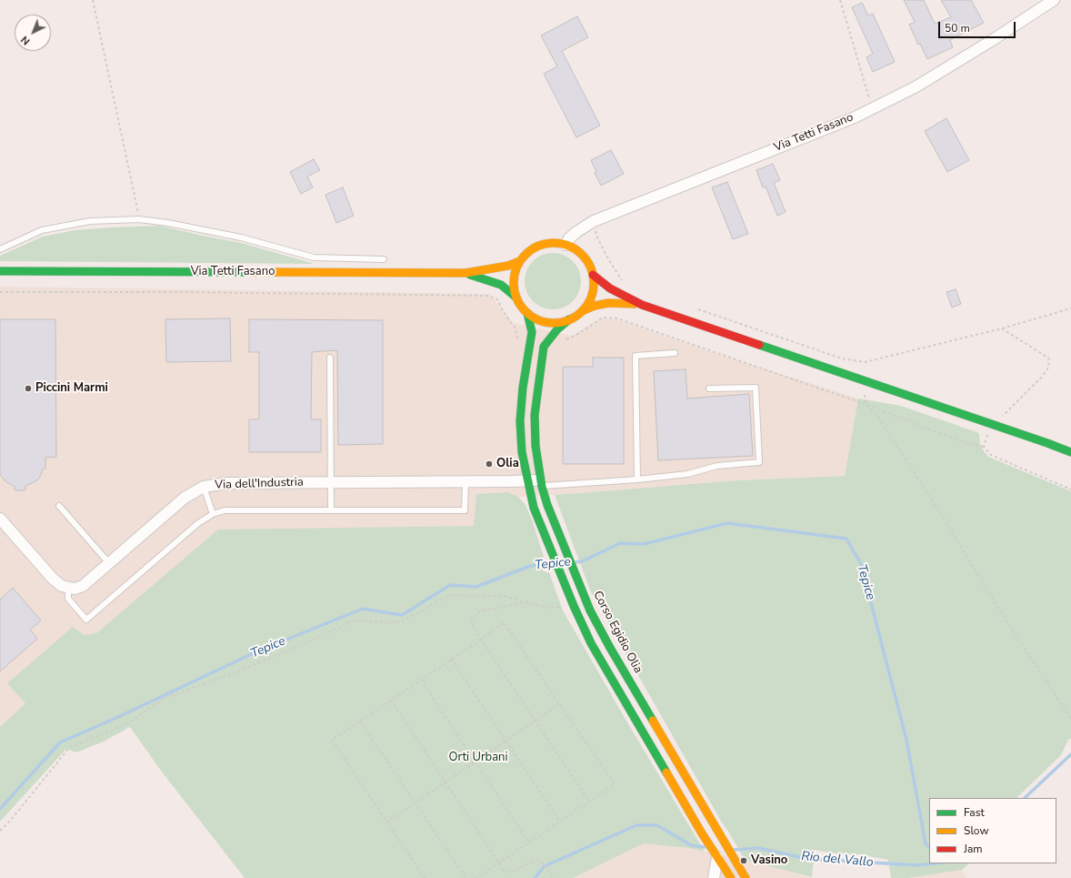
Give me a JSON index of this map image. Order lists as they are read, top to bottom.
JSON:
{
  "streets": {
    "main road": ["Via Tetti Fasano", "Corso Egidio Olia"],
    "street": ["Via dell'Industria"]
  },
  "crossings": [
    ["Via Tetti Fasano", "Corso Egidio Olia"],
    ["Via dell'Industria", "Corso Egidio Olia"]
  ],
  "water": ["Tepice", "Rio del Vallo"],
  "parks": ["Orti Urbani"],
  "places": ["Piccini Marmi", "Olia", "Vasino"],
  "legend": ["Fast", "Slow", "Jam"],
  "scale_bar": "50 m",
  "north": "bottom left"
}
